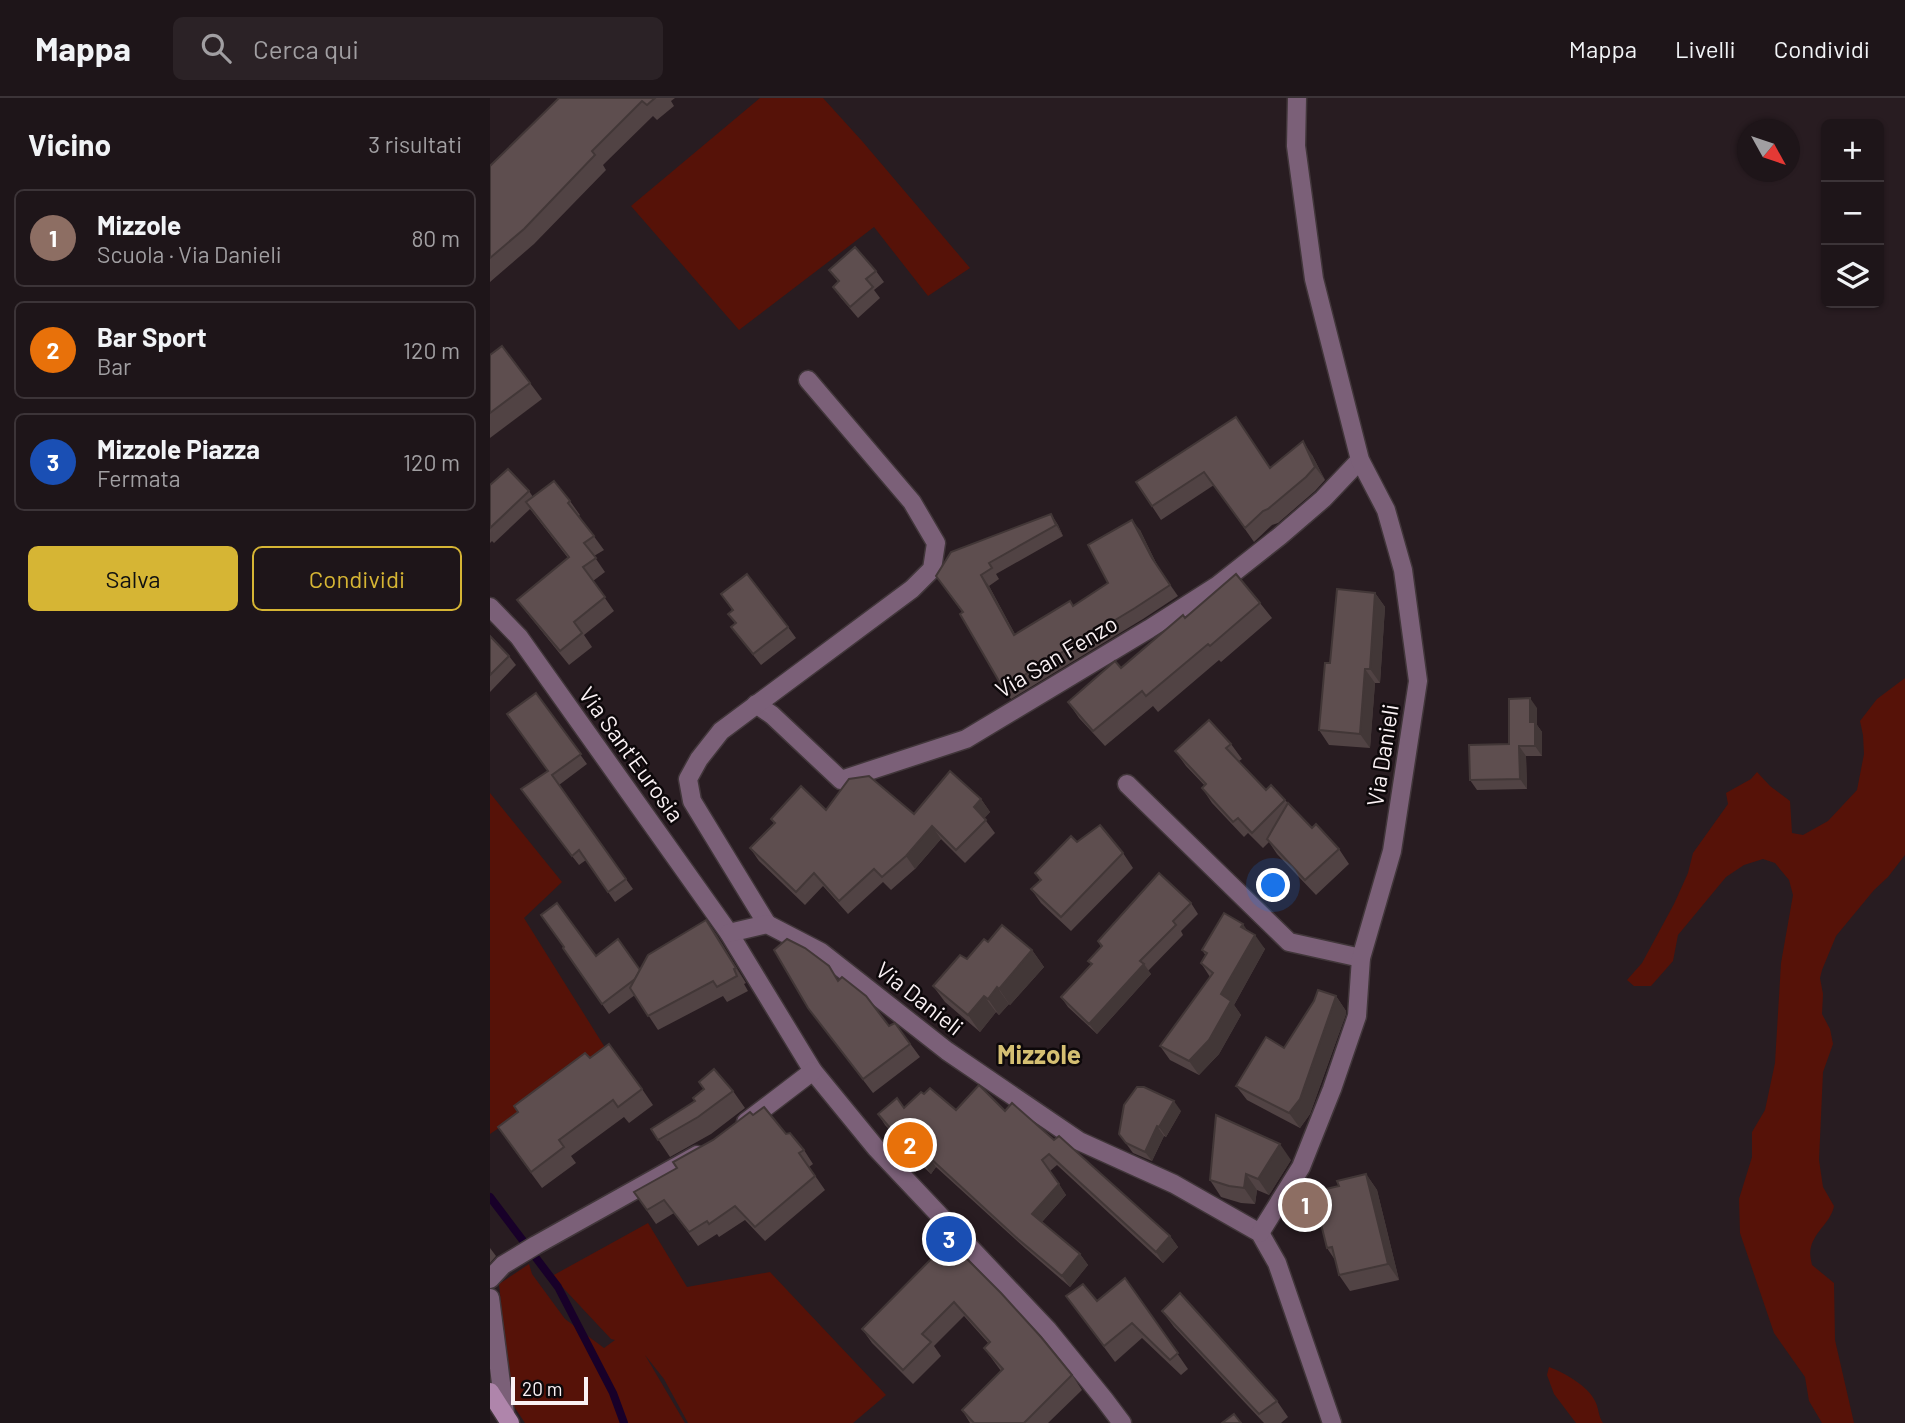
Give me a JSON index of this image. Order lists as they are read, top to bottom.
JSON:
{
  "streets": {
    "street": ["Via San Fenzo", "Via Sant'Eurosia", "Via Danieli"]
  },
  "crossings": [
    ["Via San Fenzo", "Via Danieli"]
  ],
  "districts": ["Mizzole"],
  "scale_bar": "20 m",
  "north": "bottom right",
  "page": {
    "header": "Mappa",
    "search": "Cerca qui",
    "nav": ["Mappa", "Livelli", "Condividi"],
    "heading": ["Vicino", "3 risultati"],
    "map_buttons": ["+", "−"],
    "list": [
      {
        "mark": "1",
        "name": "Mizzole",
        "note": "Scuola · Via Danieli",
        "value": "80 m"
      },
      {
        "mark": "2",
        "name": "Bar Sport",
        "note": "Bar",
        "value": "120 m"
      },
      {
        "mark": "3",
        "name": "Mizzole Piazza",
        "note": "Fermata",
        "value": "120 m"
      }
    ],
    "buttons": ["Salva", "Condividi"],
    "pins": ["2", "1", "3"],
    "scale": "20 m"
  }
}
